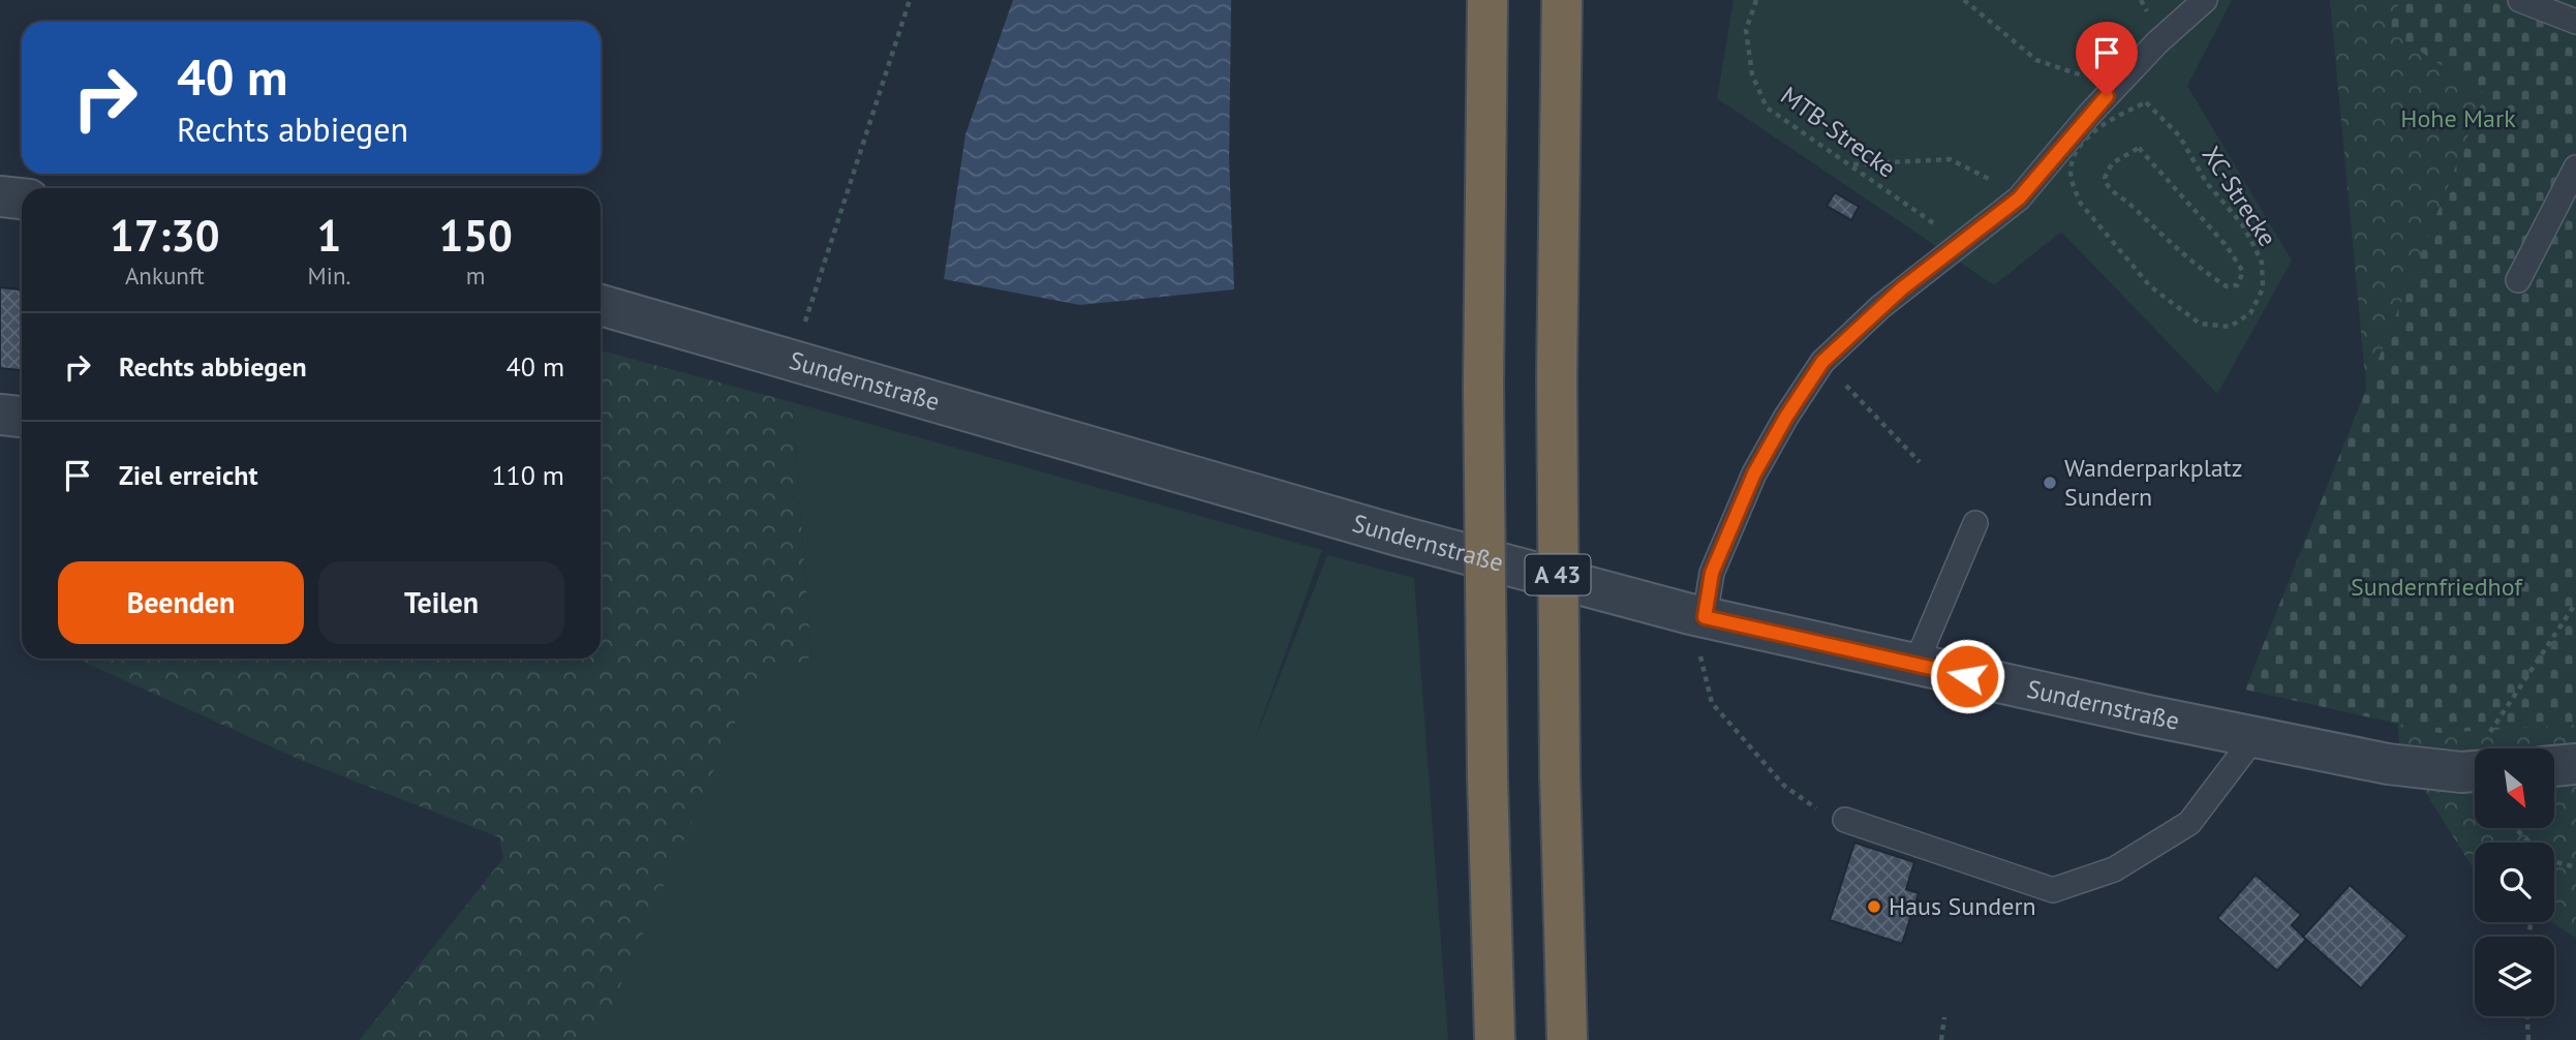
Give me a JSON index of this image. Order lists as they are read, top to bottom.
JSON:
{
  "streets": {
    "highway": ["A 43"],
    "street": ["Sundernstraße"],
    "path": ["MTB-Strecke", "XC-Strecke"]
  },
  "parks": ["Hohe Mark", "Sundernfriedhof"],
  "places": ["Wanderparkplatz Sundern", "Haus Sundern"],
  "north": "bottom right",
  "page": {
    "turn": ["40 m", "Rechts abbiegen"],
    "eta": [
      "17:30",
      "Ankunft",
      "1",
      "Min.",
      "150",
      "m"
    ],
    "list": [
      {
        "name": "Rechts abbiegen",
        "value": "40 m"
      },
      {
        "name": "Ziel erreicht",
        "value": "110 m"
      }
    ],
    "buttons": ["Beenden", "Teilen"]
  }
}
